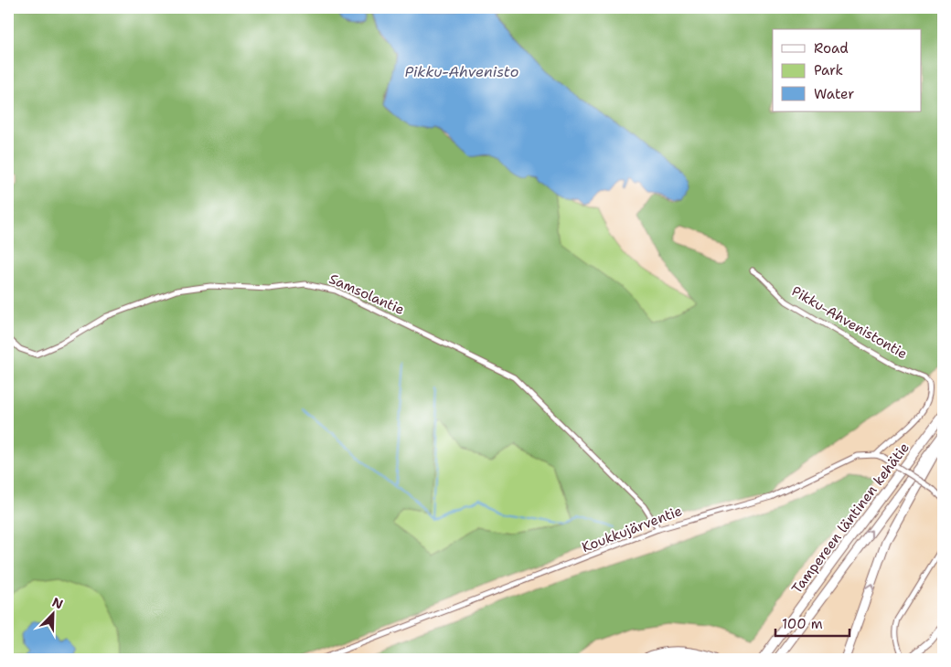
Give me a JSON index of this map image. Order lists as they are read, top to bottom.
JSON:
{
  "streets": {
    "highway": ["Tampereen läntinen kehätie"],
    "street": ["Samsolantie", "Pikku-Ahvenistontie", "Koukkujärventie"]
  },
  "crossings": [
    ["Samsolantie", "Koukkujärventie"],
    ["Pikku-Ahvenistontie", "Koukkujärventie"]
  ],
  "water": ["Pikku-Ahvenisto"],
  "legend": ["Road", "Park", "Water"],
  "scale_bar": "100 m",
  "north": "top right"
}
